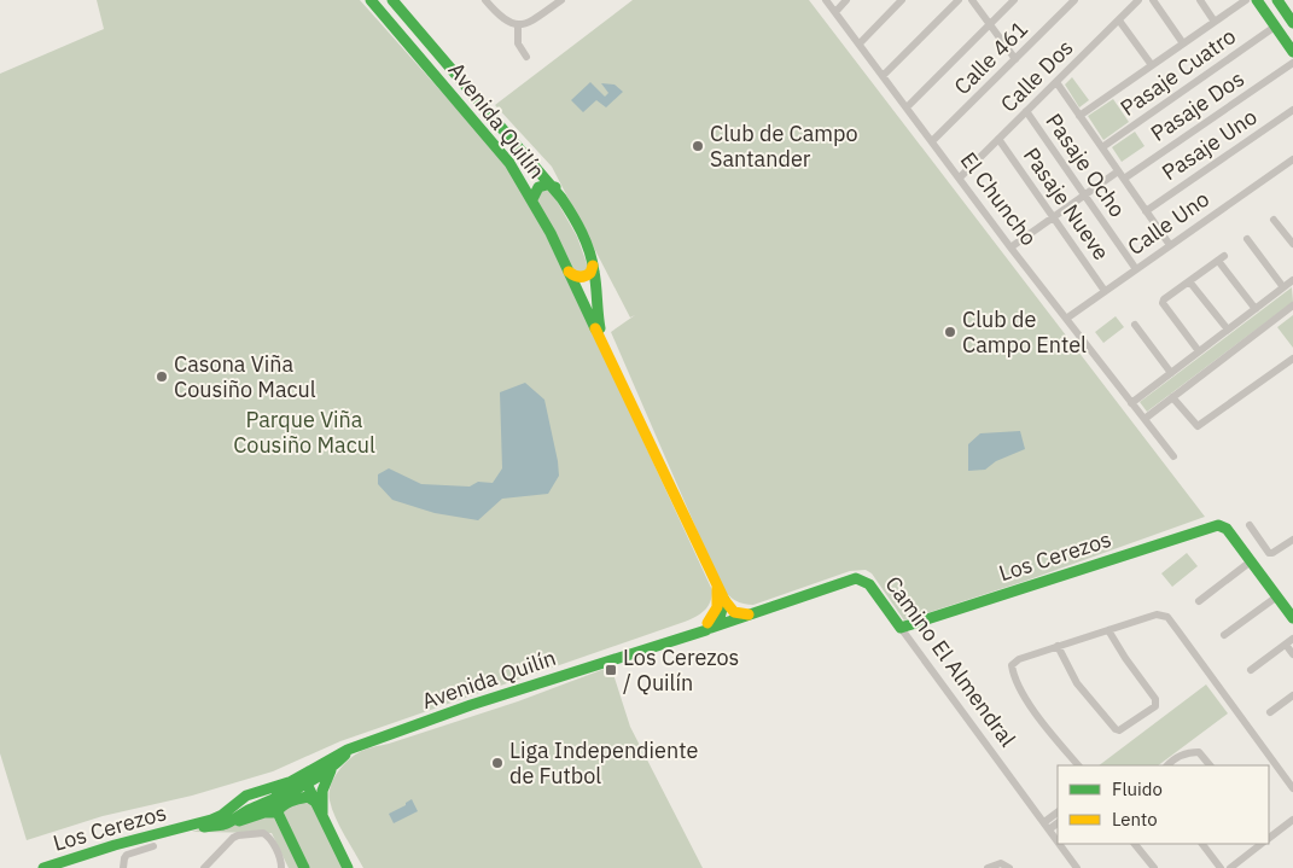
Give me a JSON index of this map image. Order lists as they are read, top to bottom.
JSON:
{
  "streets": {
    "main road": ["Avenida Quilín", "Los Cerezos", "Camino El Almendral"],
    "street": [
      "Calle 461",
      "Pasaje Cuatro",
      "Calle Dos",
      "Pasaje Dos",
      "Pasaje Uno",
      "Pasaje Ocho",
      "El Chuncho",
      "Pasaje Nueve",
      "Calle Uno"
    ]
  },
  "crossings": [
    ["Calle 461", "El Chuncho"],
    ["Calle Dos", "Pasaje Ocho"],
    ["Calle Dos", "El Chuncho"],
    ["Calle Dos", "Pasaje Nueve"],
    ["Avenida Quilín", "Los Cerezos"],
    ["Avenida Quilín", "Camino El Almendral"],
    ["Pasaje Ocho", "Calle Uno"],
    ["El Chuncho", "Calle Uno"],
    ["Pasaje Nueve", "Calle Uno"],
    ["Los Cerezos", "Camino El Almendral"]
  ],
  "parks": ["Parque Viña Cousiño Macul"],
  "places": {
    "other": [
      "Club de Campo Santander",
      "Club de Campo Entel",
      "Casona Viña Cousiño Macul",
      "Liga Independiente de Futbol"
    ],
    "transit": ["Los Cerezos / Quilín"]
  },
  "legend": ["Fluido", "Lento"]
}
